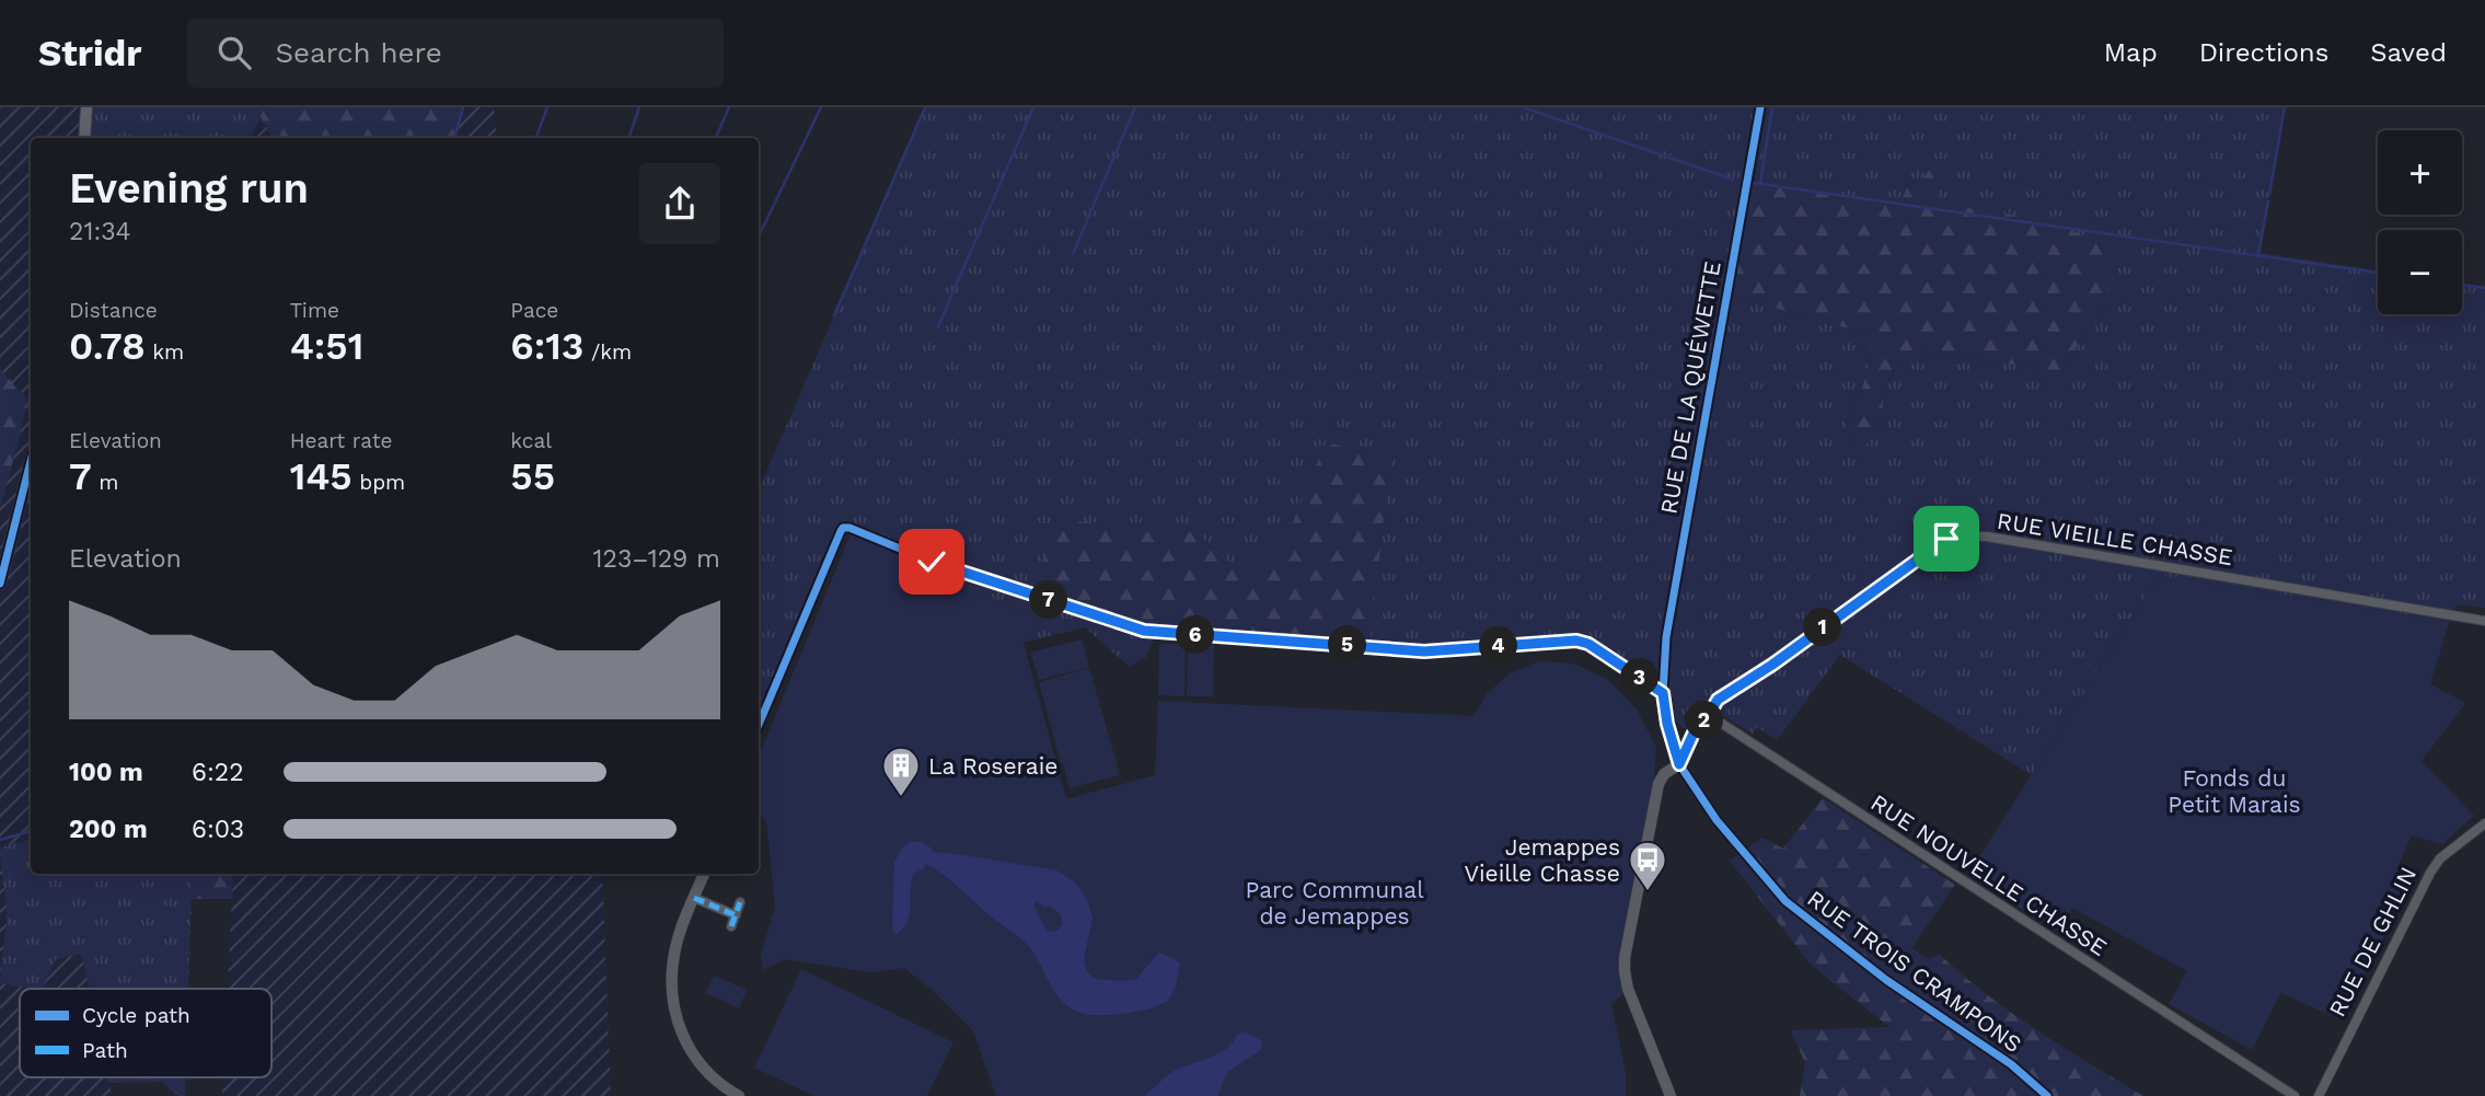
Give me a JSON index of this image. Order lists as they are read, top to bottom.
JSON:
{
  "streets": {
    "street": [
      "RUE DE LA QUÉWETTE",
      "RUE VIEILLE CHASSE",
      "RUE NOUVELLE CHASSE",
      "RUE DE GHLIN",
      "RUE TROIS CRAMPONS"
    ]
  },
  "crossings": [
    ["RUE DE LA QUÉWETTE", "RUE TROIS CRAMPONS"],
    ["RUE VIEILLE CHASSE", "RUE NOUVELLE CHASSE"]
  ],
  "parks": ["Fonds du Petit Marais", "Parc Communal de Jemappes"],
  "places": {
    "building": ["La Roseraie"],
    "bus stop": ["Jemappes Vieille Chasse"]
  },
  "legend": ["Cycle path", "Path"],
  "page": {
    "header": "Stridr",
    "search": "Search here",
    "nav": ["Map", "Directions", "Saved"],
    "map_buttons": ["+", "−"],
    "heading": ["Evening run", "21:34"],
    "stats": [
      ["Distance", "0.78 km"],
      ["Time", "4:51"],
      ["Pace", "6:13 /km"],
      ["Elevation", "7 m"],
      ["Heart rate", "145 bpm"],
      ["kcal", "55"]
    ],
    "chart": ["Elevation", "123–129 m"],
    "pins": [
      "7",
      "1",
      "6",
      "5",
      "4",
      "3",
      "2"
    ],
    "list": [
      {
        "name": "100 m",
        "note": "6:22"
      },
      {
        "name": "200 m",
        "note": "6:03"
      }
    ]
  }
}
